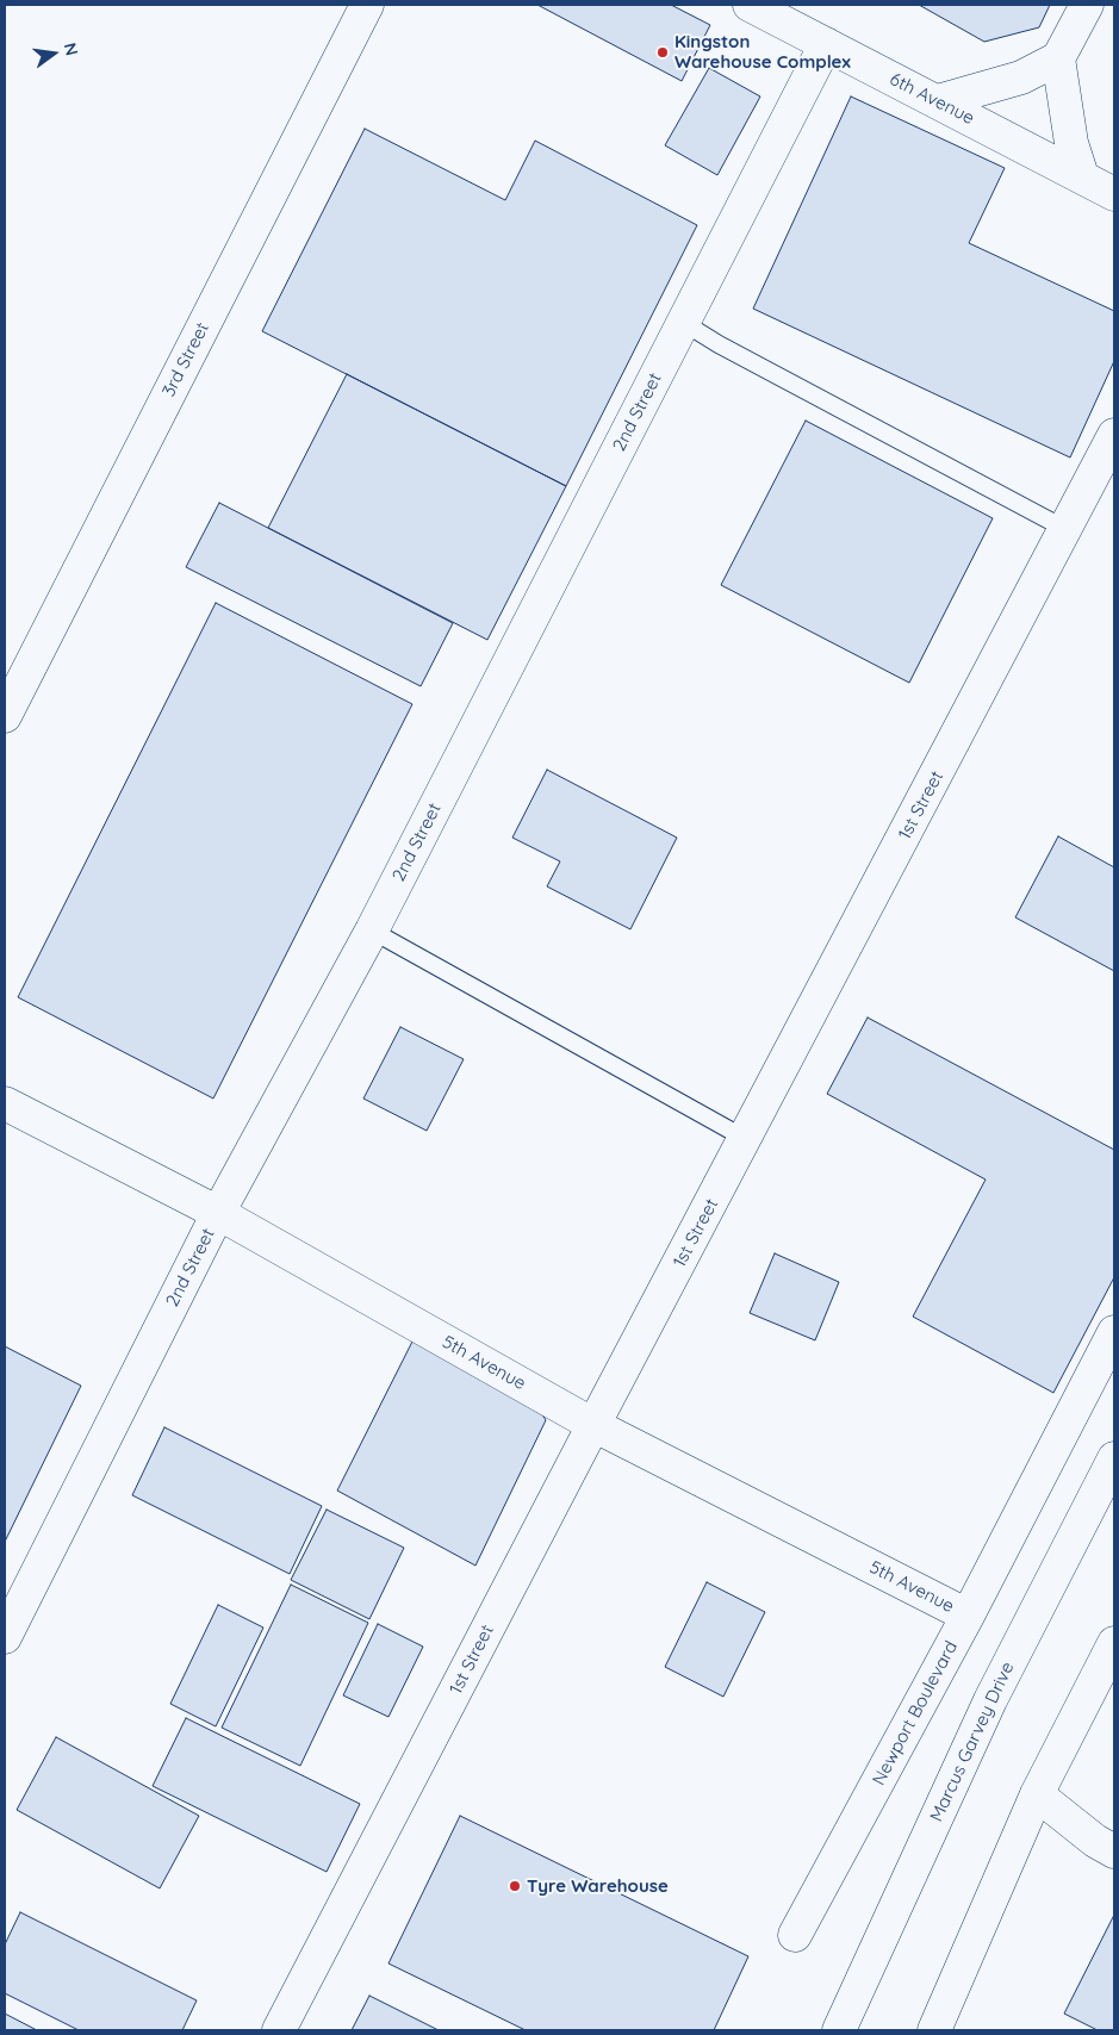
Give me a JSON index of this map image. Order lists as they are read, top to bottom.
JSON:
{
  "streets": {
    "main road": [
      "6th Avenue",
      "3rd Street",
      "2nd Street",
      "1st Street",
      "5th Avenue",
      "Newport Boulevard",
      "Marcus Garvey Drive"
    ]
  },
  "crossings": [
    ["6th Avenue", "2nd Street"],
    ["2nd Street", "5th Avenue"],
    ["1st Street", "5th Avenue"],
    ["5th Avenue", "Newport Boulevard"]
  ],
  "places": ["Kingston Warehouse Complex", "Tyre Warehouse"],
  "north": "right"
}
